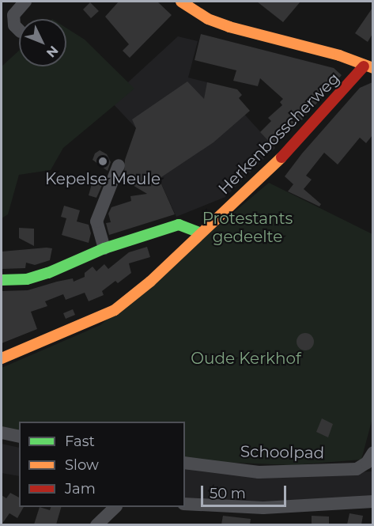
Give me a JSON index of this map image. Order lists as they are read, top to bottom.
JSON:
{
  "streets": {
    "street": ["Herkenbosscherweg", "Schoolpad"]
  },
  "parks": ["Protestants gedeelte", "Oude Kerkhof"],
  "places": ["Kepelse Meule"],
  "legend": ["Fast", "Slow", "Jam"],
  "scale_bar": "50 m",
  "north": "bottom right"
}
